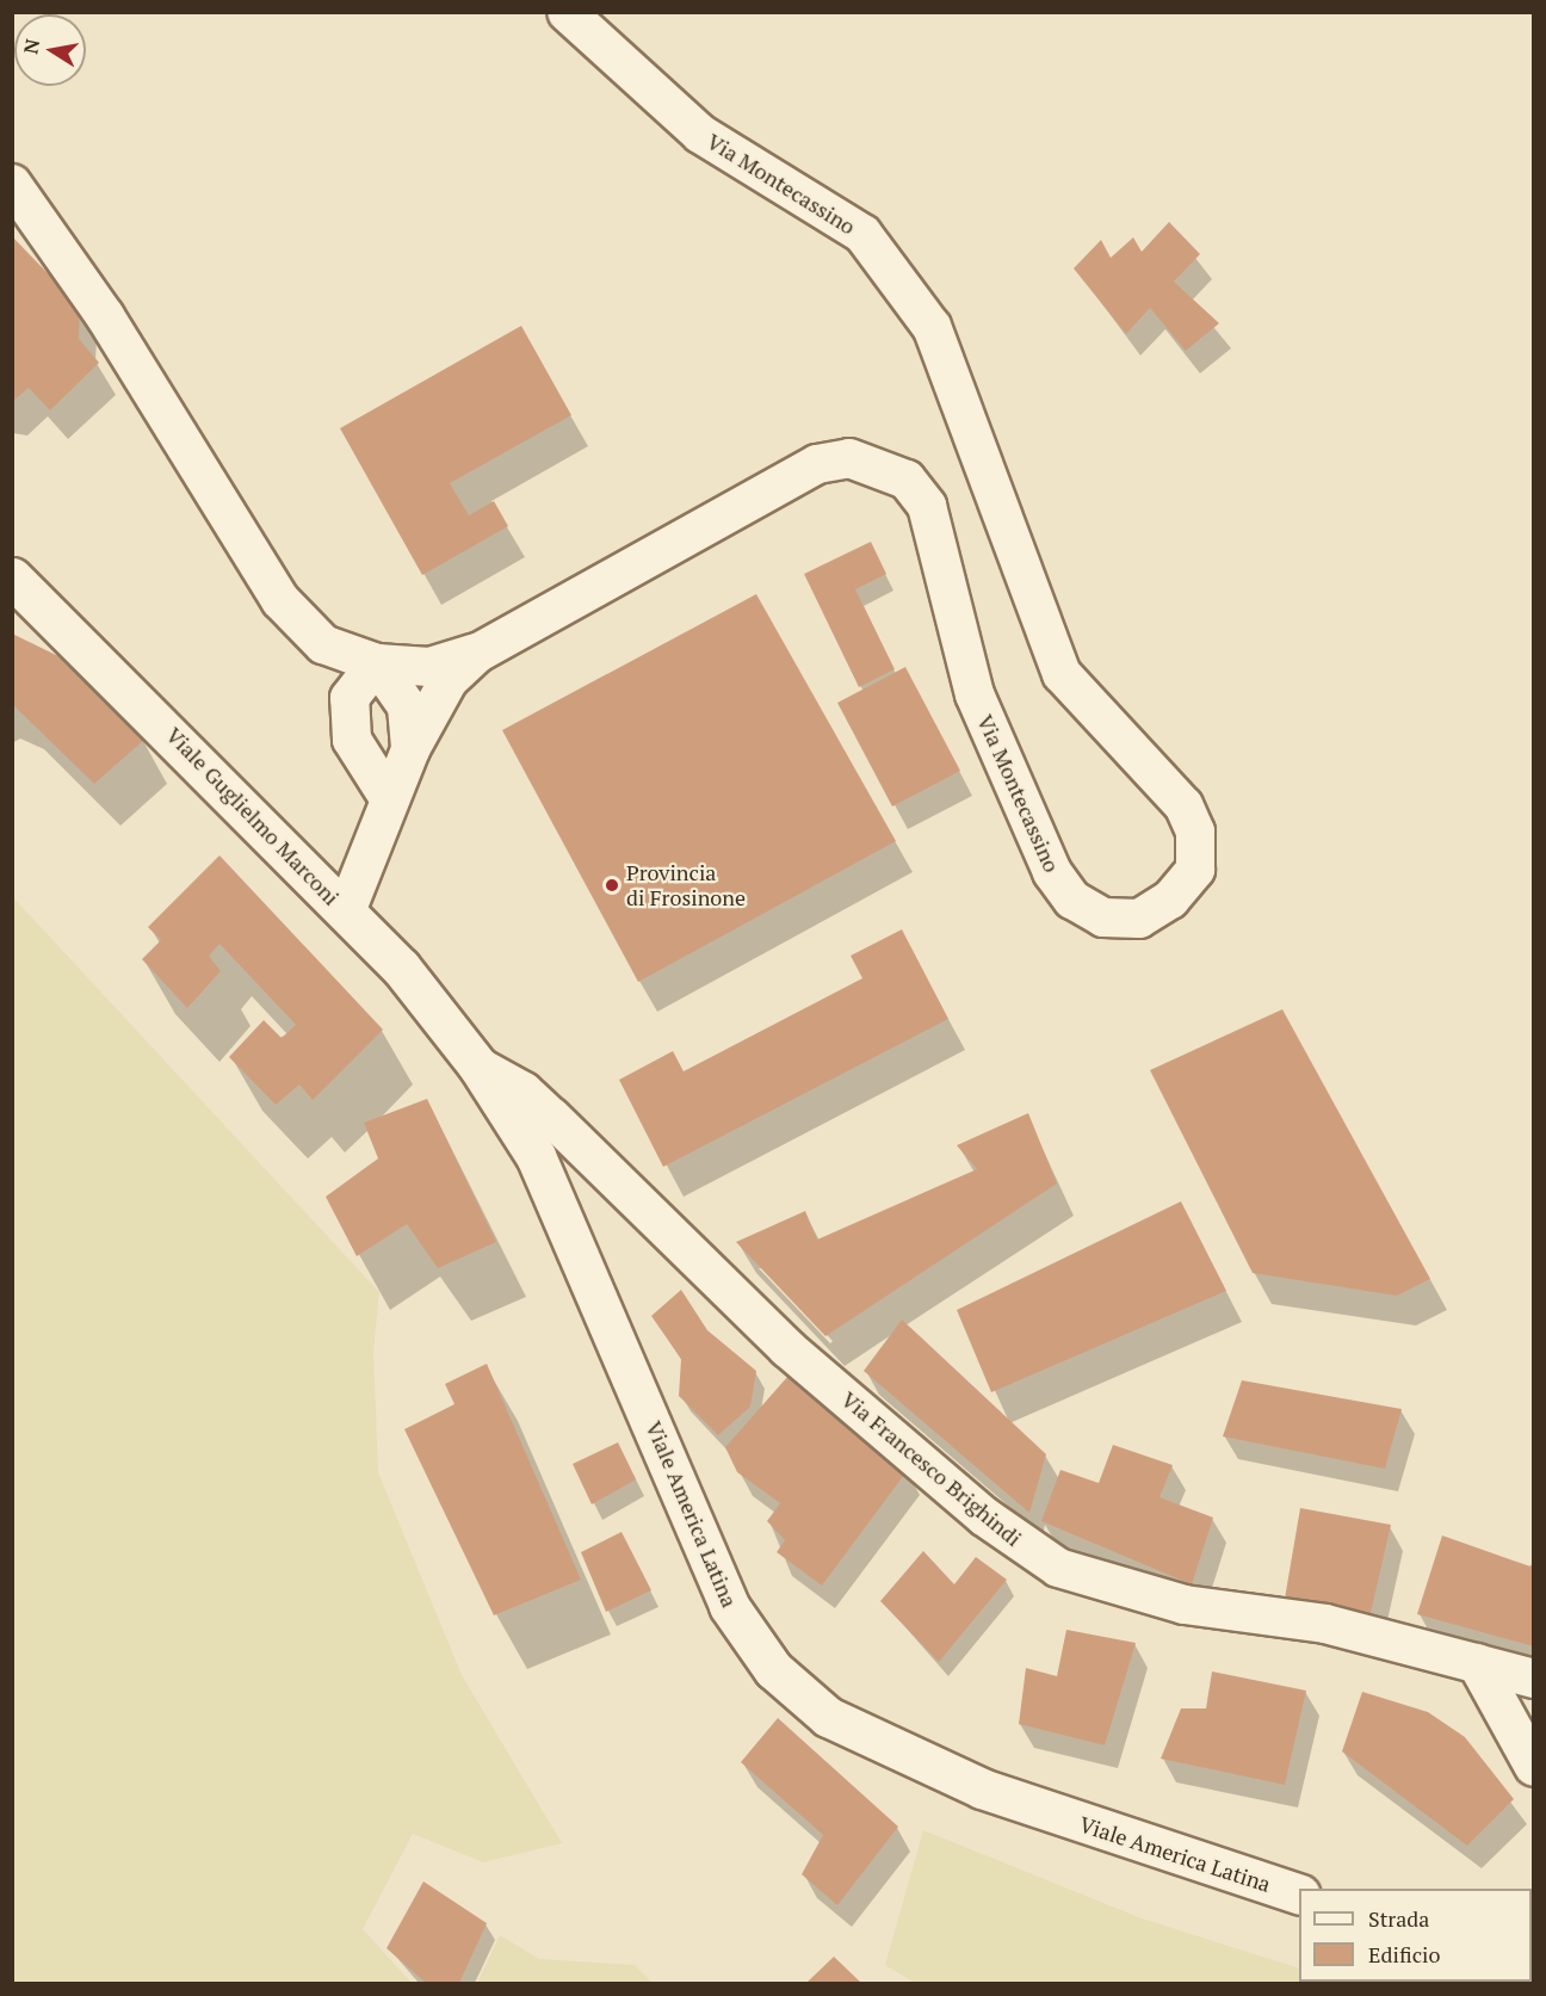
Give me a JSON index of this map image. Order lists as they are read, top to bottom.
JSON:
{
  "streets": {
    "main road": ["Viale Guglielmo Marconi", "Viale America Latina"],
    "street": ["Via Montecassino", "Via Francesco Brighindi"]
  },
  "crossings": [
    ["Via Montecassino", "Viale Guglielmo Marconi"],
    ["Viale Guglielmo Marconi", "Via Francesco Brighindi"],
    ["Viale Guglielmo Marconi", "Viale America Latina"],
    ["Via Francesco Brighindi", "Viale America Latina"]
  ],
  "places": ["Provincia di Frosinone"],
  "legend": ["Strada", "Edificio"],
  "north": "left"
}
